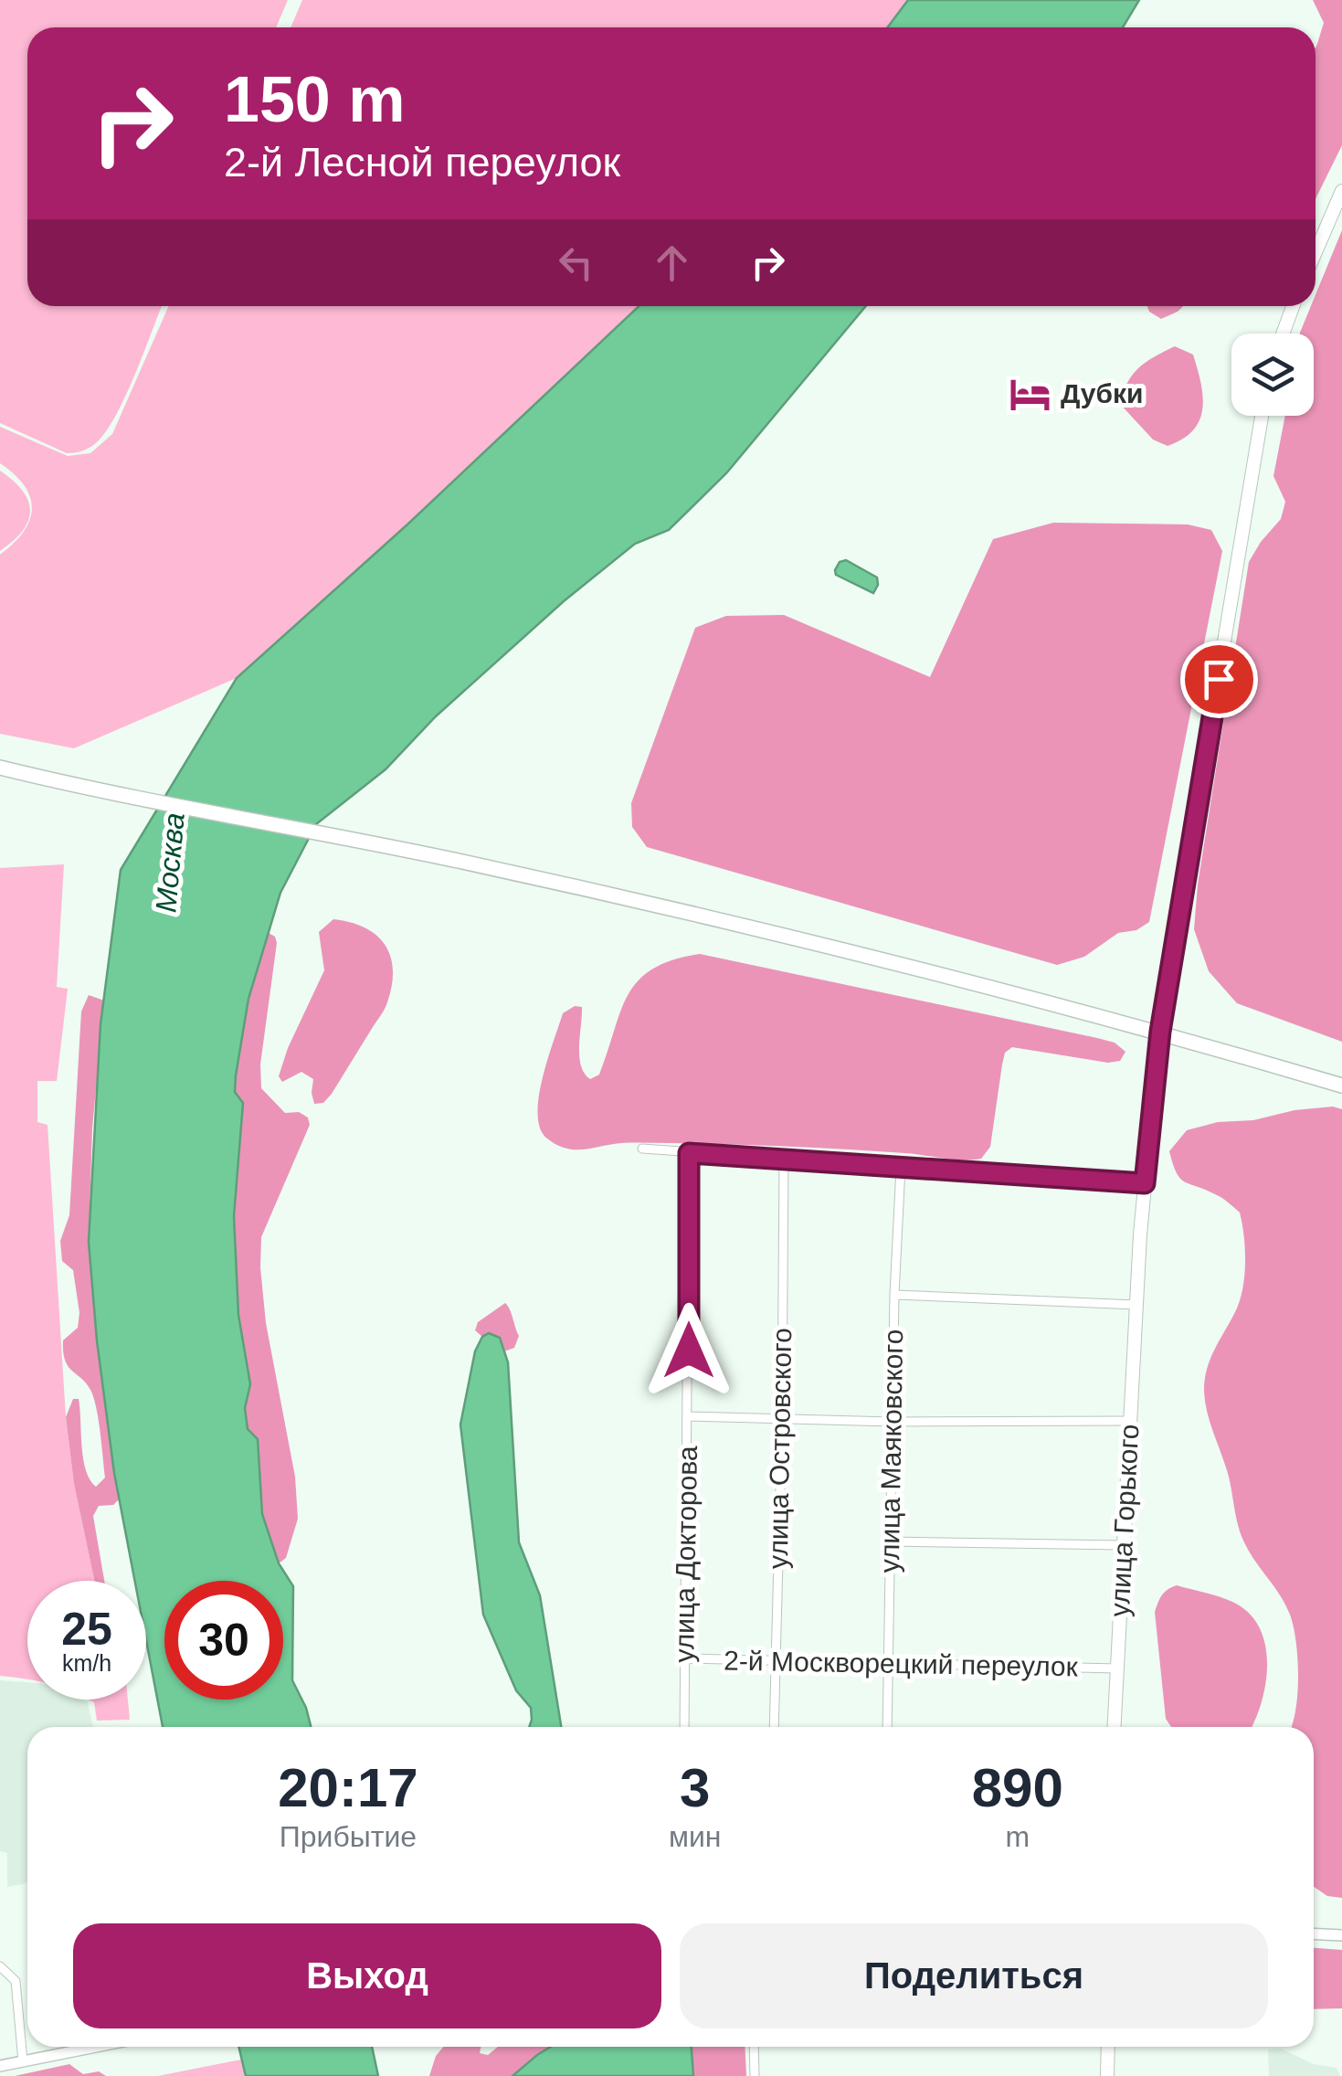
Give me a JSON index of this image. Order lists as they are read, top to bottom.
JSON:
{
  "streets": {
    "main road": ["улица Горького"],
    "street": [
      "улица Островского",
      "улица Маяковского",
      "улица Докторова",
      "2-й Москворецкий переулок"
    ]
  },
  "crossings": [
    ["улица Островского", "2-й Москворецкий переулок"],
    ["улица Маяковского", "2-й Москворецкий переулок"],
    ["улица Горького", "2-й Москворецкий переулок"],
    ["улица Докторова", "2-й Москворецкий переулок"]
  ],
  "water": ["Москва"],
  "places": {
    "hotel": ["Дубки"]
  },
  "page": {
    "turn": ["150 m", "2-й Лесной переулок"],
    "speed": "25 km/h",
    "limit": "30",
    "eta": [
      "20:17",
      "Прибытие",
      "3",
      "мин",
      "890",
      "m"
    ],
    "buttons": ["Выход", "Поделиться"]
  }
}
